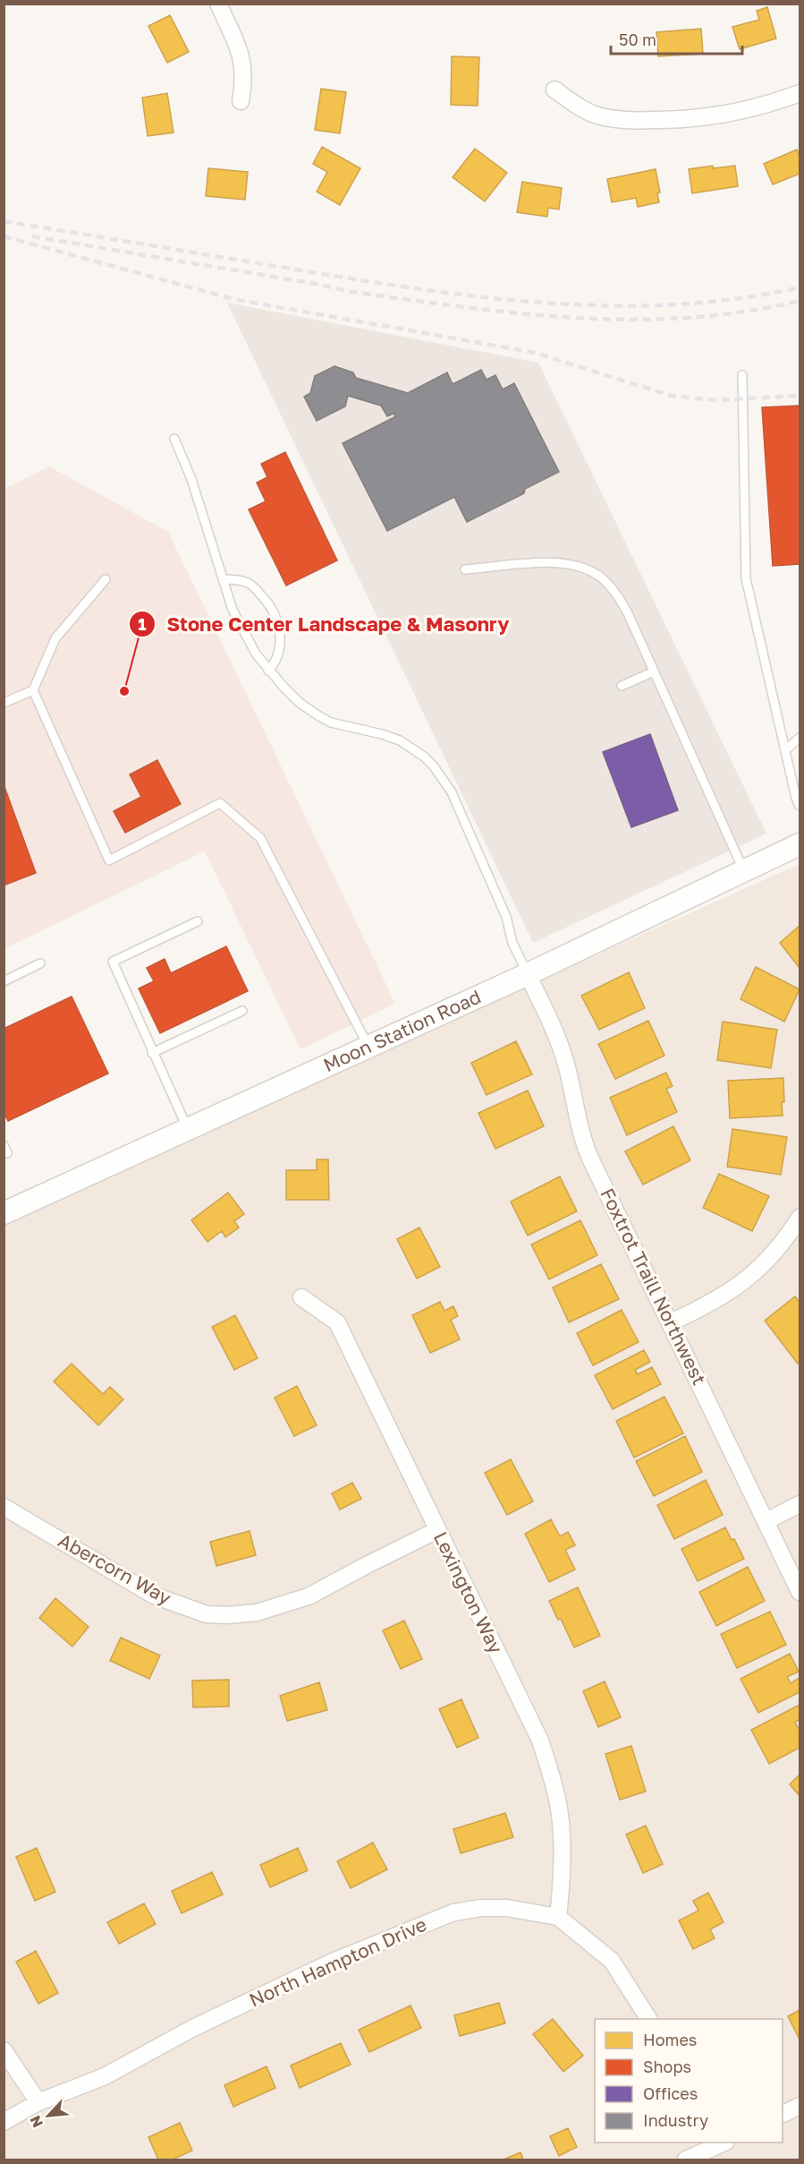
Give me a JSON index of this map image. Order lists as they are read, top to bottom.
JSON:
{
  "streets": {
    "street": [
      "Moon Station Road",
      "Foxtrot Traill Northwest",
      "Abercorn Way",
      "Lexington Way",
      "North Hampton Drive"
    ]
  },
  "crossings": [
    ["Moon Station Road", "Foxtrot Traill Northwest"],
    ["Abercorn Way", "Lexington Way"],
    ["Lexington Way", "North Hampton Drive"]
  ],
  "places": ["Stone Center Landscape & Masonry"],
  "legend": [
    "Homes",
    "Shops",
    "Offices",
    "Industry"
  ],
  "scale_bar": "50 m",
  "north": "bottom left"
}
